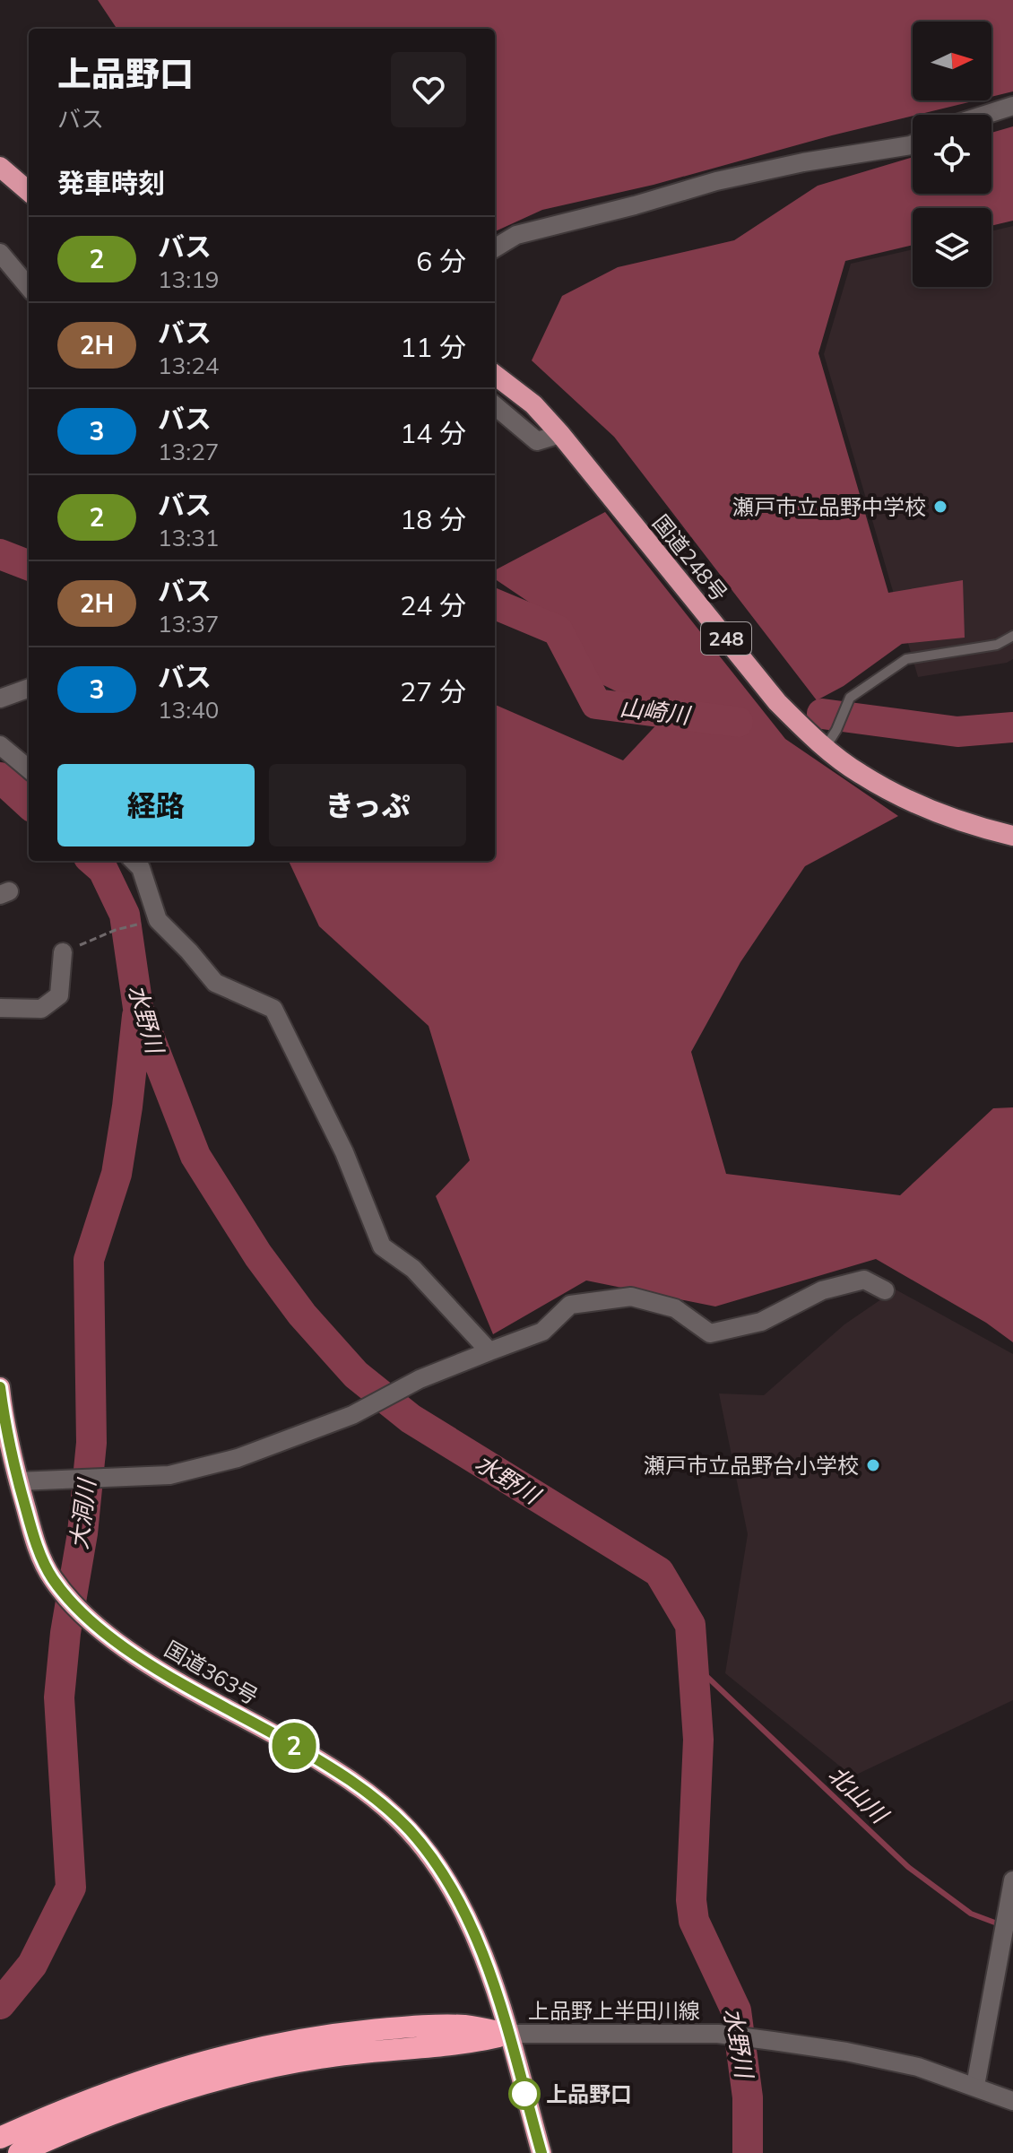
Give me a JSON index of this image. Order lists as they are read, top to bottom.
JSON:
{
  "streets": {
    "highway": ["国道248号", "248", "国道363号"],
    "street": ["上品野上半田川線"]
  },
  "crossings": [
    ["国道363号", "上品野上半田川線"]
  ],
  "water": [
    "山崎川",
    "水野川",
    "大洞川",
    "北山川"
  ],
  "places": ["瀬戸市立品野中学校", "瀬戸市立品野台小学校", "上品野口"],
  "lines": ["bus line 2"],
  "north": "right",
  "page": {
    "on_map": "2",
    "heading": [
      ["上品野口", "バス"],
      "発車時刻"
    ],
    "list": [
      {
        "mark": "2",
        "name": "バス",
        "note": "13:19",
        "value": "6 分"
      },
      {
        "mark": "2H",
        "name": "バス",
        "note": "13:24",
        "value": "11 分"
      },
      {
        "mark": "3",
        "name": "バス",
        "note": "13:27",
        "value": "14 分"
      },
      {
        "mark": "2",
        "name": "バス",
        "note": "13:31",
        "value": "18 分"
      },
      {
        "mark": "2H",
        "name": "バス",
        "note": "13:37",
        "value": "24 分"
      },
      {
        "mark": "3",
        "name": "バス",
        "note": "13:40",
        "value": "27 分"
      }
    ],
    "buttons": ["経路", "きっぷ"]
  }
}
